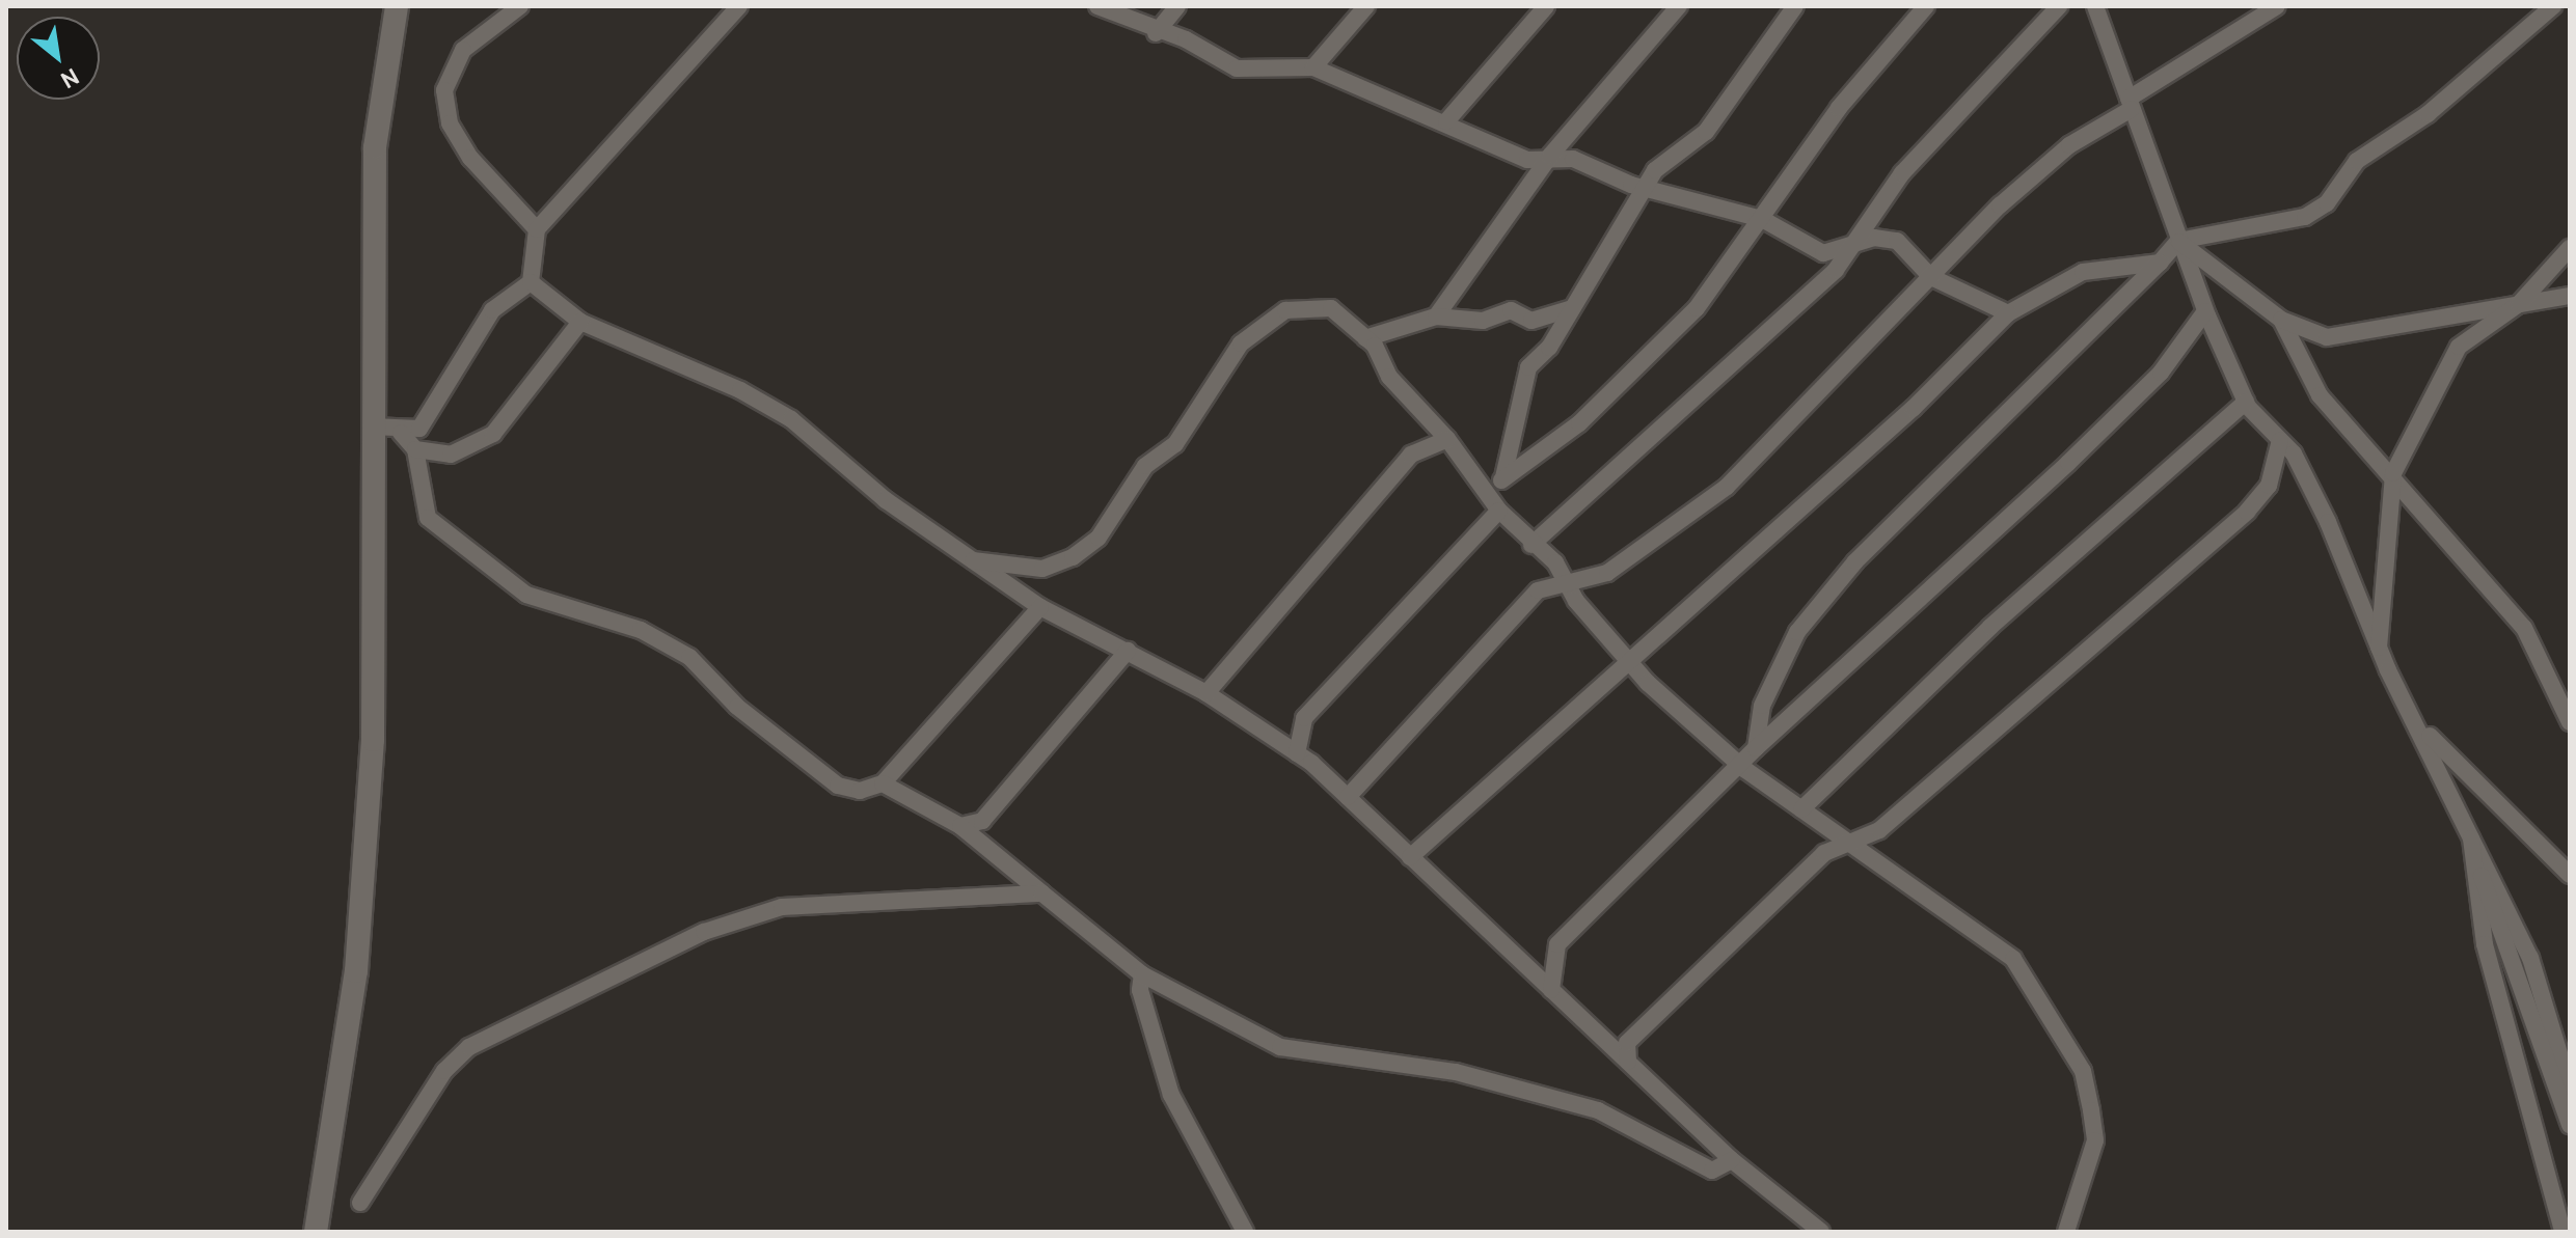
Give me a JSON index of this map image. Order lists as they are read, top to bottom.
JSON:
{
  "north": "bottom right"
}
